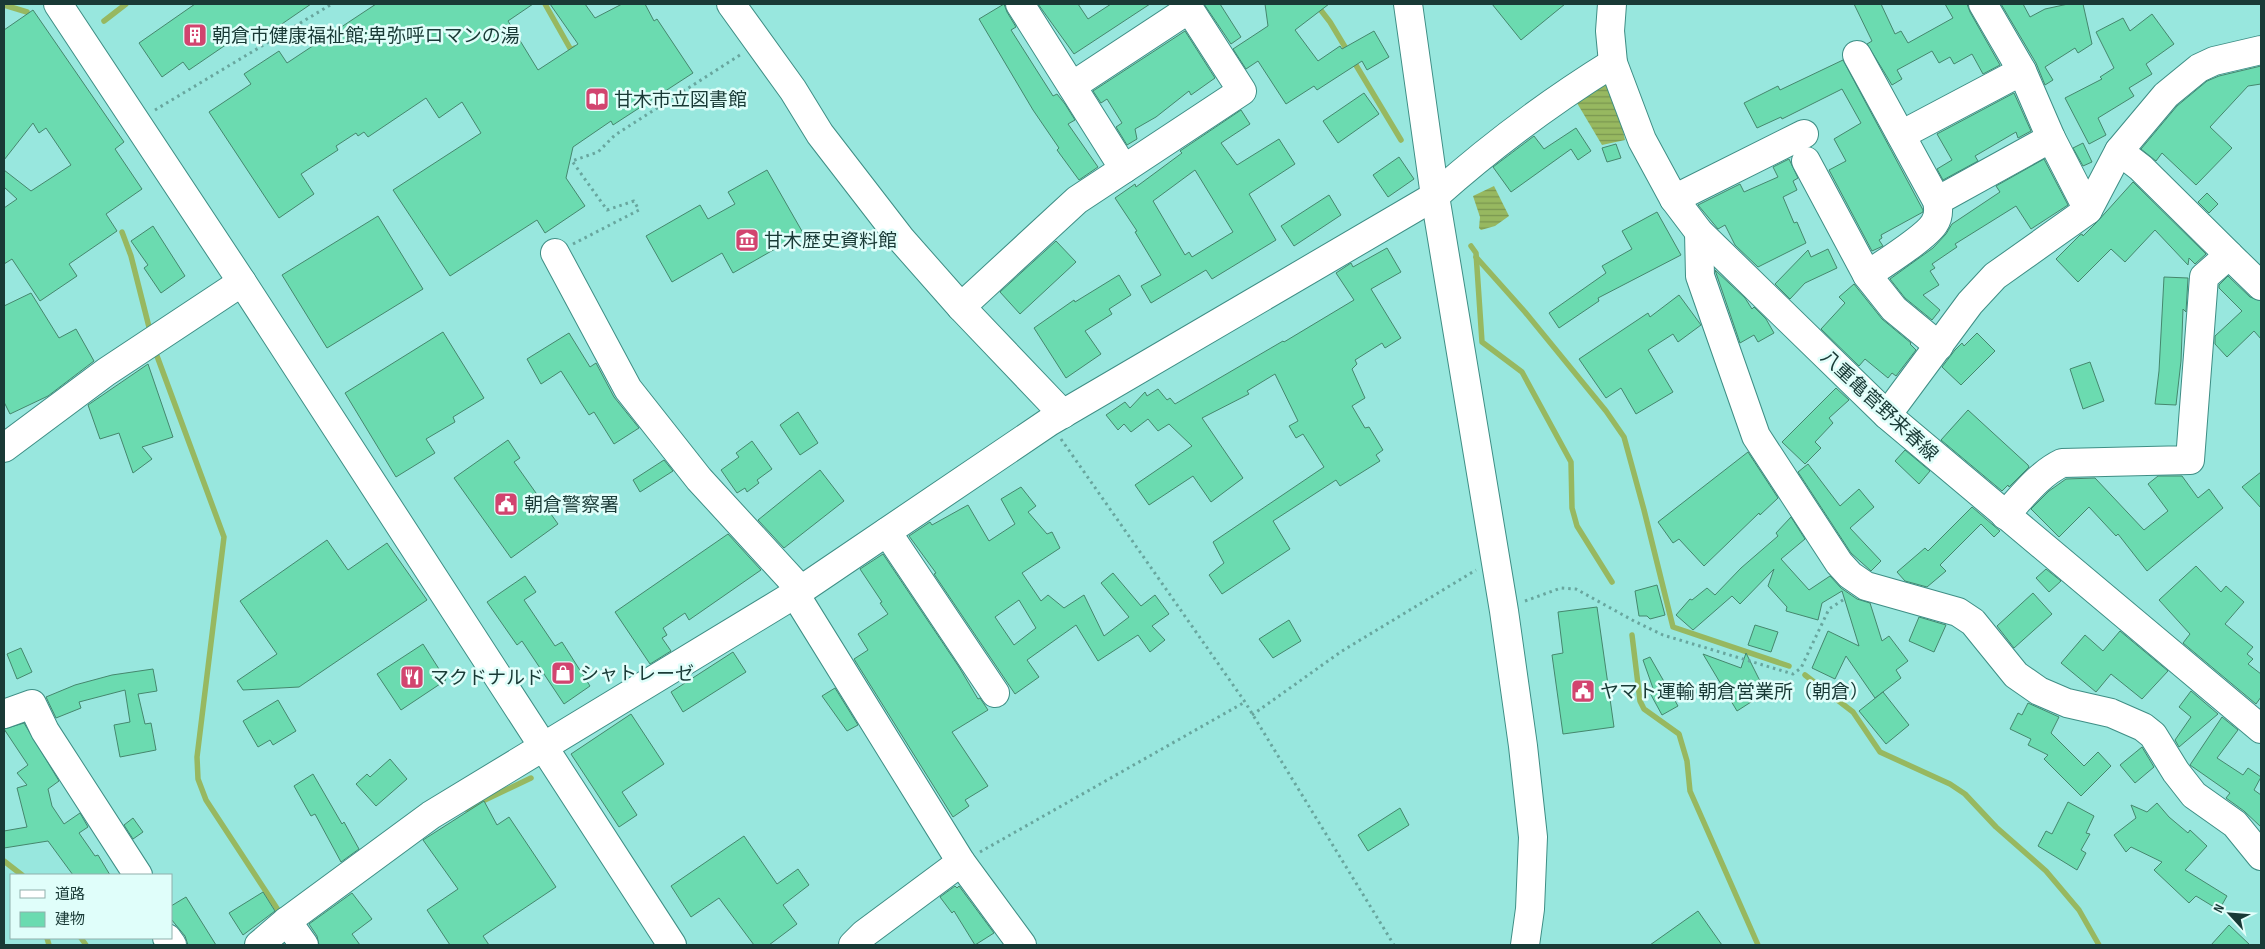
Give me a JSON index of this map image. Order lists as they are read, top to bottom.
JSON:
{
  "streets": {
    "street": ["八重亀菅野来春線"]
  },
  "places": {
    "building": ["朝倉市健康福祉館;卑弥呼ロマンの湯"],
    "library": ["甘木市立図書館"],
    "museum": ["甘木歴史資料館"],
    "public building": ["朝倉警察署", "ヤマト運輸 朝倉営業所（朝倉）"],
    "shop": ["シャトレーゼ"],
    "restaurant": ["マクドナルド"]
  },
  "legend": ["道路", "建物"],
  "north": "top left"
}
